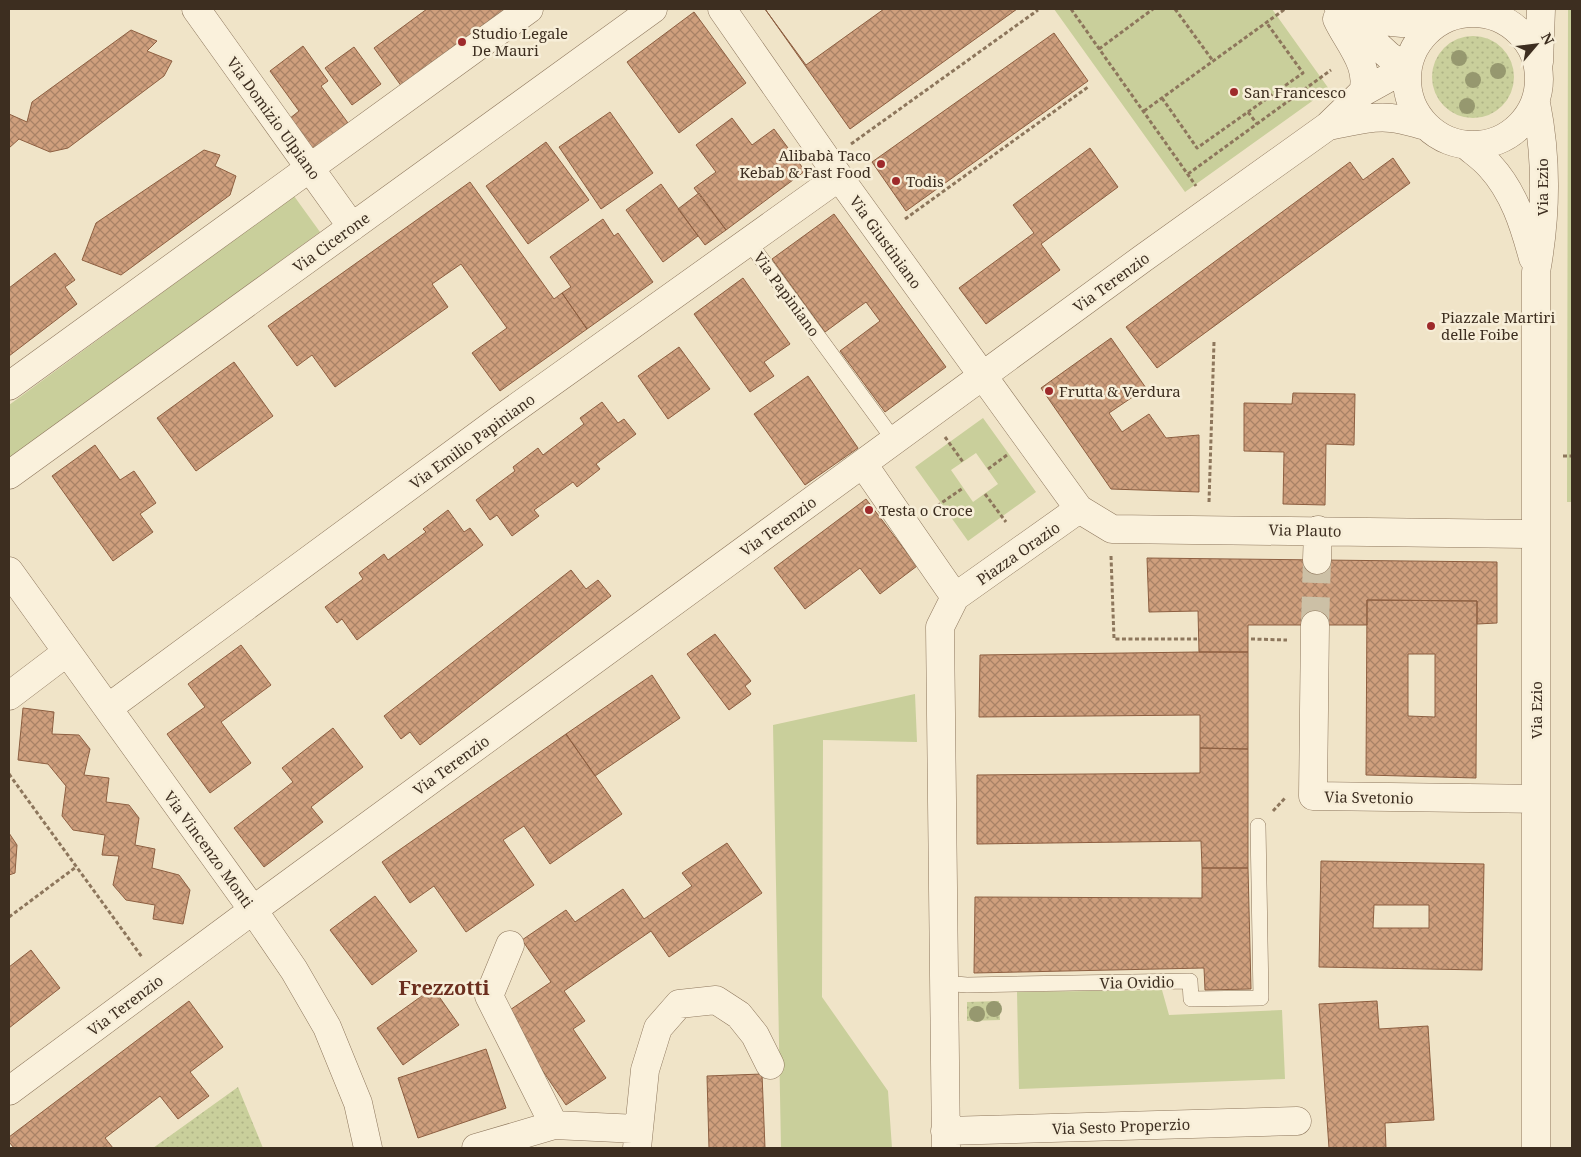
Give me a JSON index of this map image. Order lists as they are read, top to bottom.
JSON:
{
  "streets": {
    "street": [
      "Via Domizio Ulpiano",
      "Via Ezio",
      "Via Cicerone",
      "Via Giustiniano",
      "Via Terenzio",
      "Via Emilio Papiniano",
      "Via Plauto",
      "Piazza Orazio",
      "Via Svetonio",
      "Via Vincenzo Monti",
      "Via Sesto Properzio"
    ],
    "lane": ["Via Papiniano", "Via Ovidio"]
  },
  "crossings": [
    ["Via Domizio Ulpiano", "Via Cicerone"],
    ["Via Ezio", "Via Terenzio"],
    ["Via Ezio", "Via Plauto"],
    ["Via Ezio", "Via Svetonio"],
    ["Via Giustiniano", "Via Terenzio"],
    ["Via Giustiniano", "Via Emilio Papiniano"],
    ["Via Terenzio", "Via Papiniano"],
    ["Via Terenzio", "Via Vincenzo Monti"],
    ["Via Papiniano", "Via Emilio Papiniano"],
    ["Via Emilio Papiniano", "Via Vincenzo Monti"],
    ["Via Plauto", "Piazza Orazio"]
  ],
  "districts": ["Frezzotti"],
  "places": [
    "Studio Legale De Mauri",
    "San Francesco",
    "Alibabà Taco Kebab & Fast Food",
    "Todis",
    "Piazzale Martiri delle Foibe",
    "Frutta & Verdura",
    "Testa o Croce"
  ],
  "north": "top right"
}
